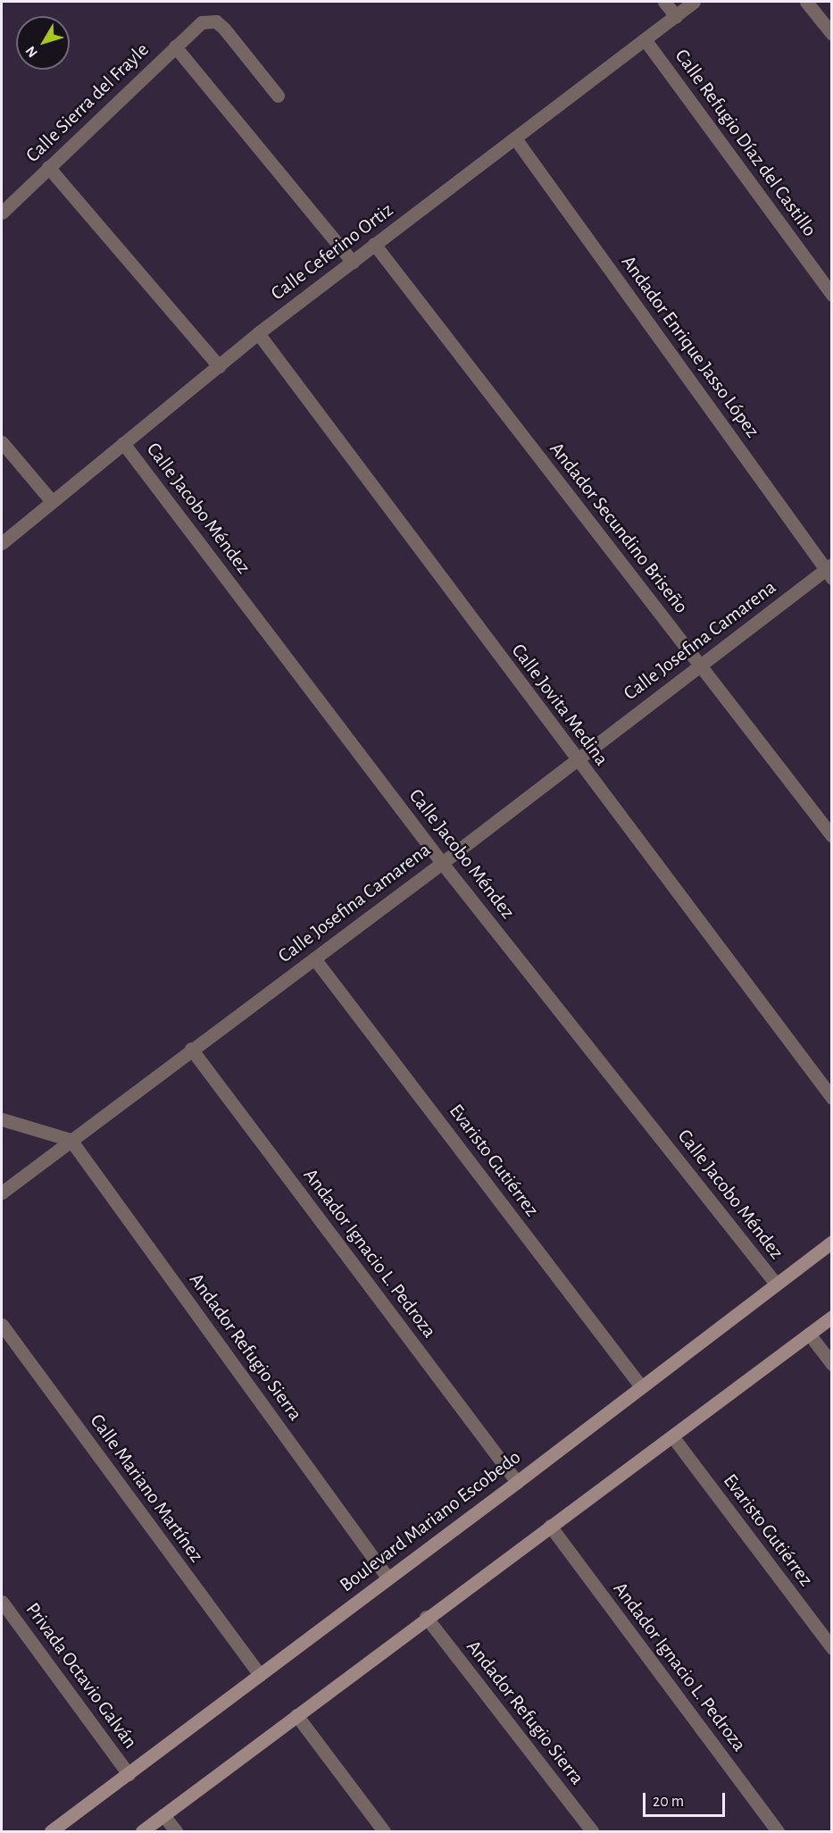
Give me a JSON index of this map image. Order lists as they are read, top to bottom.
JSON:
{
  "streets": {
    "street": [
      "Calle Sierra del Frayle",
      "Calle Refugio Díaz del Castillo",
      "Calle Ceferino Ortiz",
      "Andador Enrique Jasso López",
      "Calle Jacobo Méndez",
      "Andador Secundino Briseño",
      "Calle Josefina Camarena",
      "Calle Jovita Medina",
      "Evaristo Gutiérrez",
      "Andador Ignacio L. Pedroza",
      "Andador Refugio Sierra",
      "Calle Mariano Martínez",
      "Boulevard Mariano Escobedo",
      "Privada Octavio Galván"
    ]
  },
  "crossings": [
    ["Calle Refugio Díaz del Castillo", "Calle Ceferino Ortiz"],
    ["Calle Ceferino Ortiz", "Andador Enrique Jasso López"],
    ["Calle Ceferino Ortiz", "Calle Jacobo Méndez"],
    ["Calle Ceferino Ortiz", "Andador Secundino Briseño"],
    ["Calle Ceferino Ortiz", "Calle Jovita Medina"],
    ["Andador Enrique Jasso López", "Calle Josefina Camarena"],
    ["Calle Jacobo Méndez", "Calle Josefina Camarena"],
    ["Calle Jacobo Méndez", "Boulevard Mariano Escobedo"],
    ["Andador Secundino Briseño", "Calle Josefina Camarena"],
    ["Calle Josefina Camarena", "Calle Jovita Medina"],
    ["Calle Josefina Camarena", "Evaristo Gutiérrez"],
    ["Calle Josefina Camarena", "Andador Ignacio L. Pedroza"],
    ["Calle Josefina Camarena", "Andador Refugio Sierra"],
    ["Evaristo Gutiérrez", "Boulevard Mariano Escobedo"],
    ["Andador Ignacio L. Pedroza", "Boulevard Mariano Escobedo"],
    ["Andador Refugio Sierra", "Boulevard Mariano Escobedo"],
    ["Calle Mariano Martínez", "Boulevard Mariano Escobedo"],
    ["Boulevard Mariano Escobedo", "Privada Octavio Galván"]
  ],
  "scale_bar": "20 m",
  "north": "bottom left"
}
